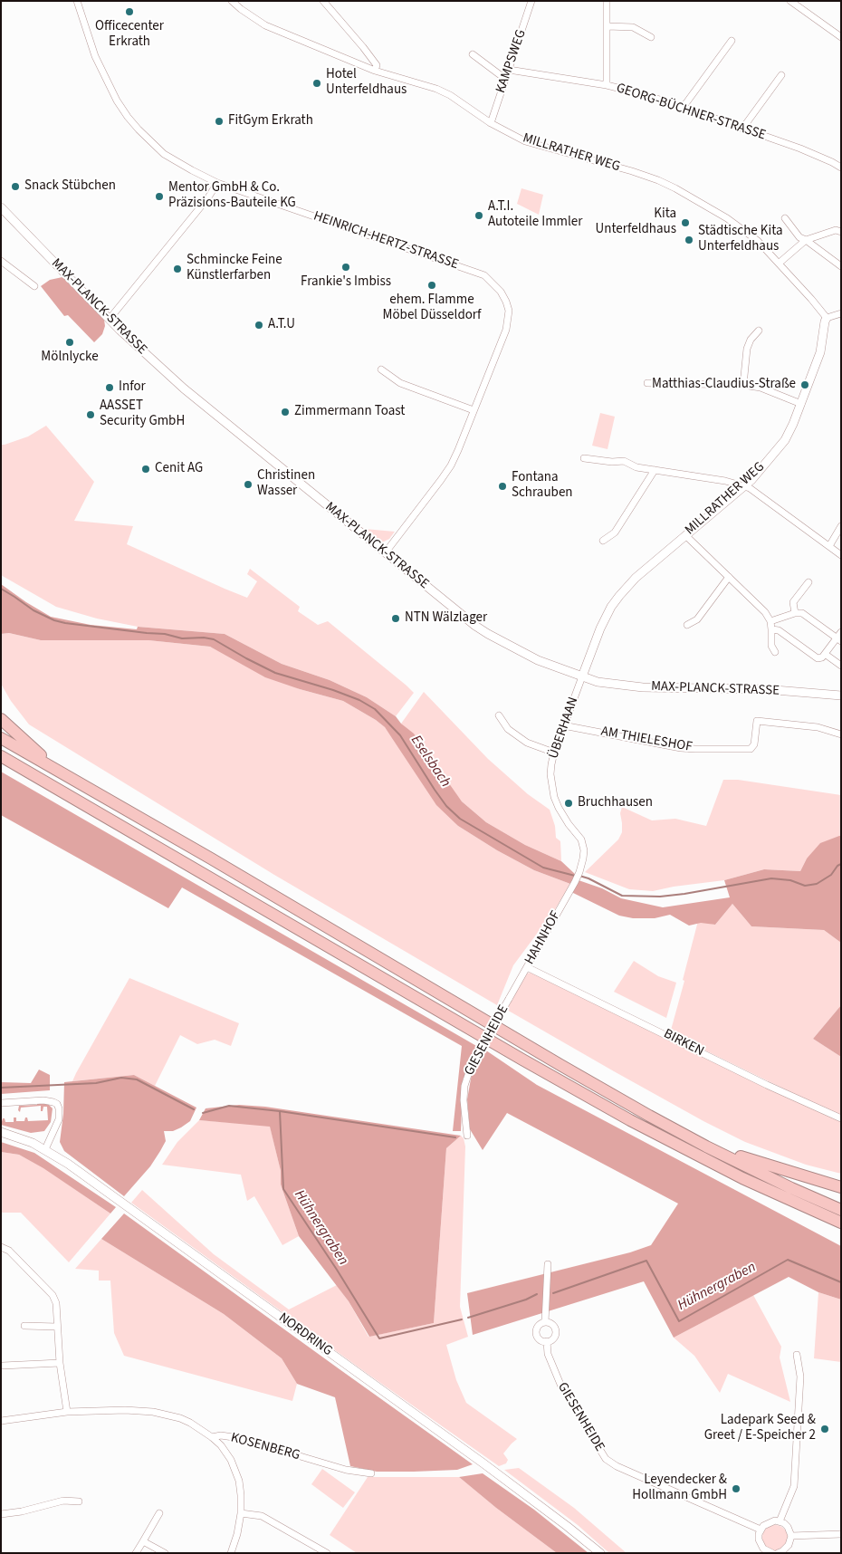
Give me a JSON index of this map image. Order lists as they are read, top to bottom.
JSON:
{
  "streets": {
    "street": [
      "KAMPSWEG",
      "GEORG-BÜCHNER-STRASSE",
      "MILLRATHER WEG",
      "HEINRICH-HERTZ-STRASSE",
      "MAX-PLANCK-STRASSE",
      "ÜBERHAAN",
      "AM THIELESHOF",
      "HAHNHOF",
      "GIESENHEIDE",
      "BIRKEN",
      "NORDRING",
      "KOSENBERG"
    ]
  },
  "crossings": [
    ["KAMPSWEG", "GEORG-BÜCHNER-STRASSE"],
    ["KAMPSWEG", "MILLRATHER WEG"],
    ["MILLRATHER WEG", "MAX-PLANCK-STRASSE"],
    ["MILLRATHER WEG", "ÜBERHAAN"],
    ["HEINRICH-HERTZ-STRASSE", "MAX-PLANCK-STRASSE"],
    ["MAX-PLANCK-STRASSE", "ÜBERHAAN"],
    ["ÜBERHAAN", "AM THIELESHOF"],
    ["ÜBERHAAN", "HAHNHOF"],
    ["HAHNHOF", "GIESENHEIDE"],
    ["HAHNHOF", "BIRKEN"]
  ],
  "water": ["Eselsbach", "Hühnergraben"],
  "places": [
    "Officecenter Erkrath",
    "Hotel Unterfeldhaus",
    "FitGym Erkrath",
    "Snack Stübchen",
    "Mentor GmbH & Co. Präzisions-Bauteile KG",
    "A.T.I. Autoteile Immler",
    "Kita Unterfeldhaus",
    "Städtische Kita Unterfeldhaus",
    "Frankie's Imbiss",
    "Schmincke Feine Künstlerfarben",
    "ehem. Flamme Möbel Düsseldorf",
    "A.T.U",
    "Mölnlycke",
    "Matthias-Claudius-Straße",
    "Infor",
    "Zimmermann Toast",
    "AASSET Security GmbH",
    "Cenit AG",
    "Christinen Wasser",
    "Fontana Schrauben",
    "NTN Wälzlager",
    "Bruchhausen",
    "Ladepark Seed & Greet / E-Speicher 2",
    "Leyendecker & Hollmann GmbH"
  ]
}
